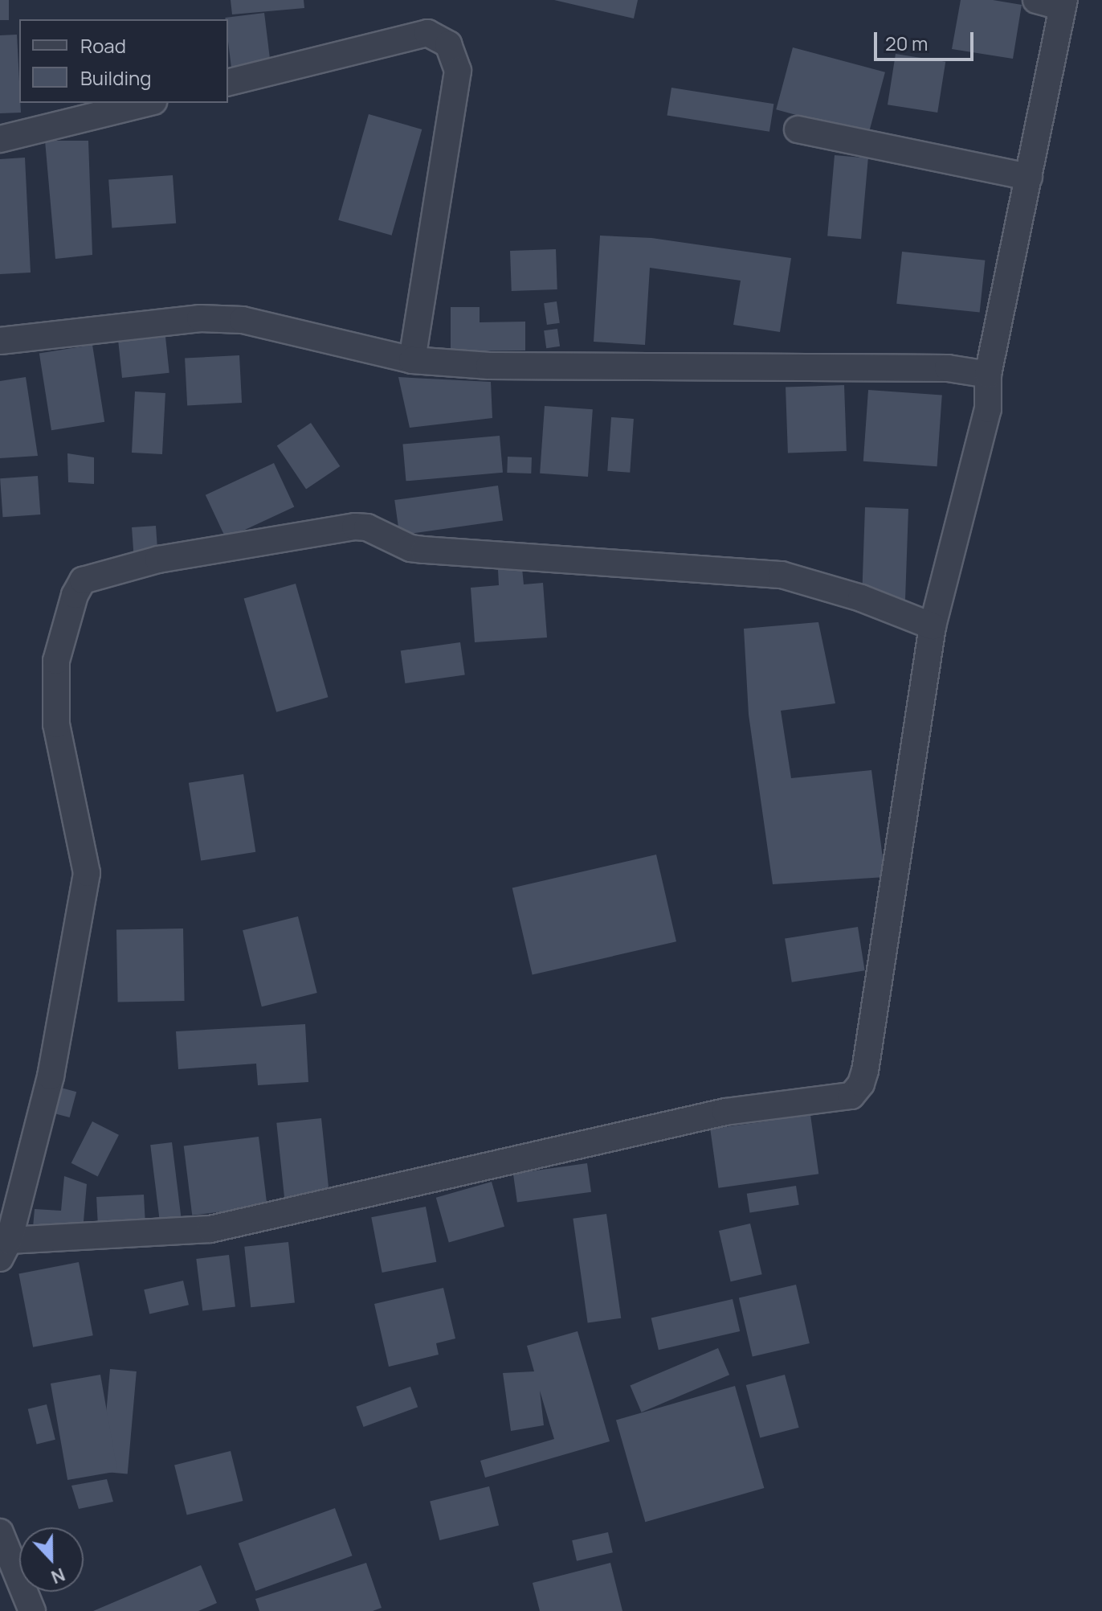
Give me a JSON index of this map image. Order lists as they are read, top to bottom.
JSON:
{
  "legend": ["Road", "Building"],
  "scale_bar": "20 m",
  "north": "bottom"
}
